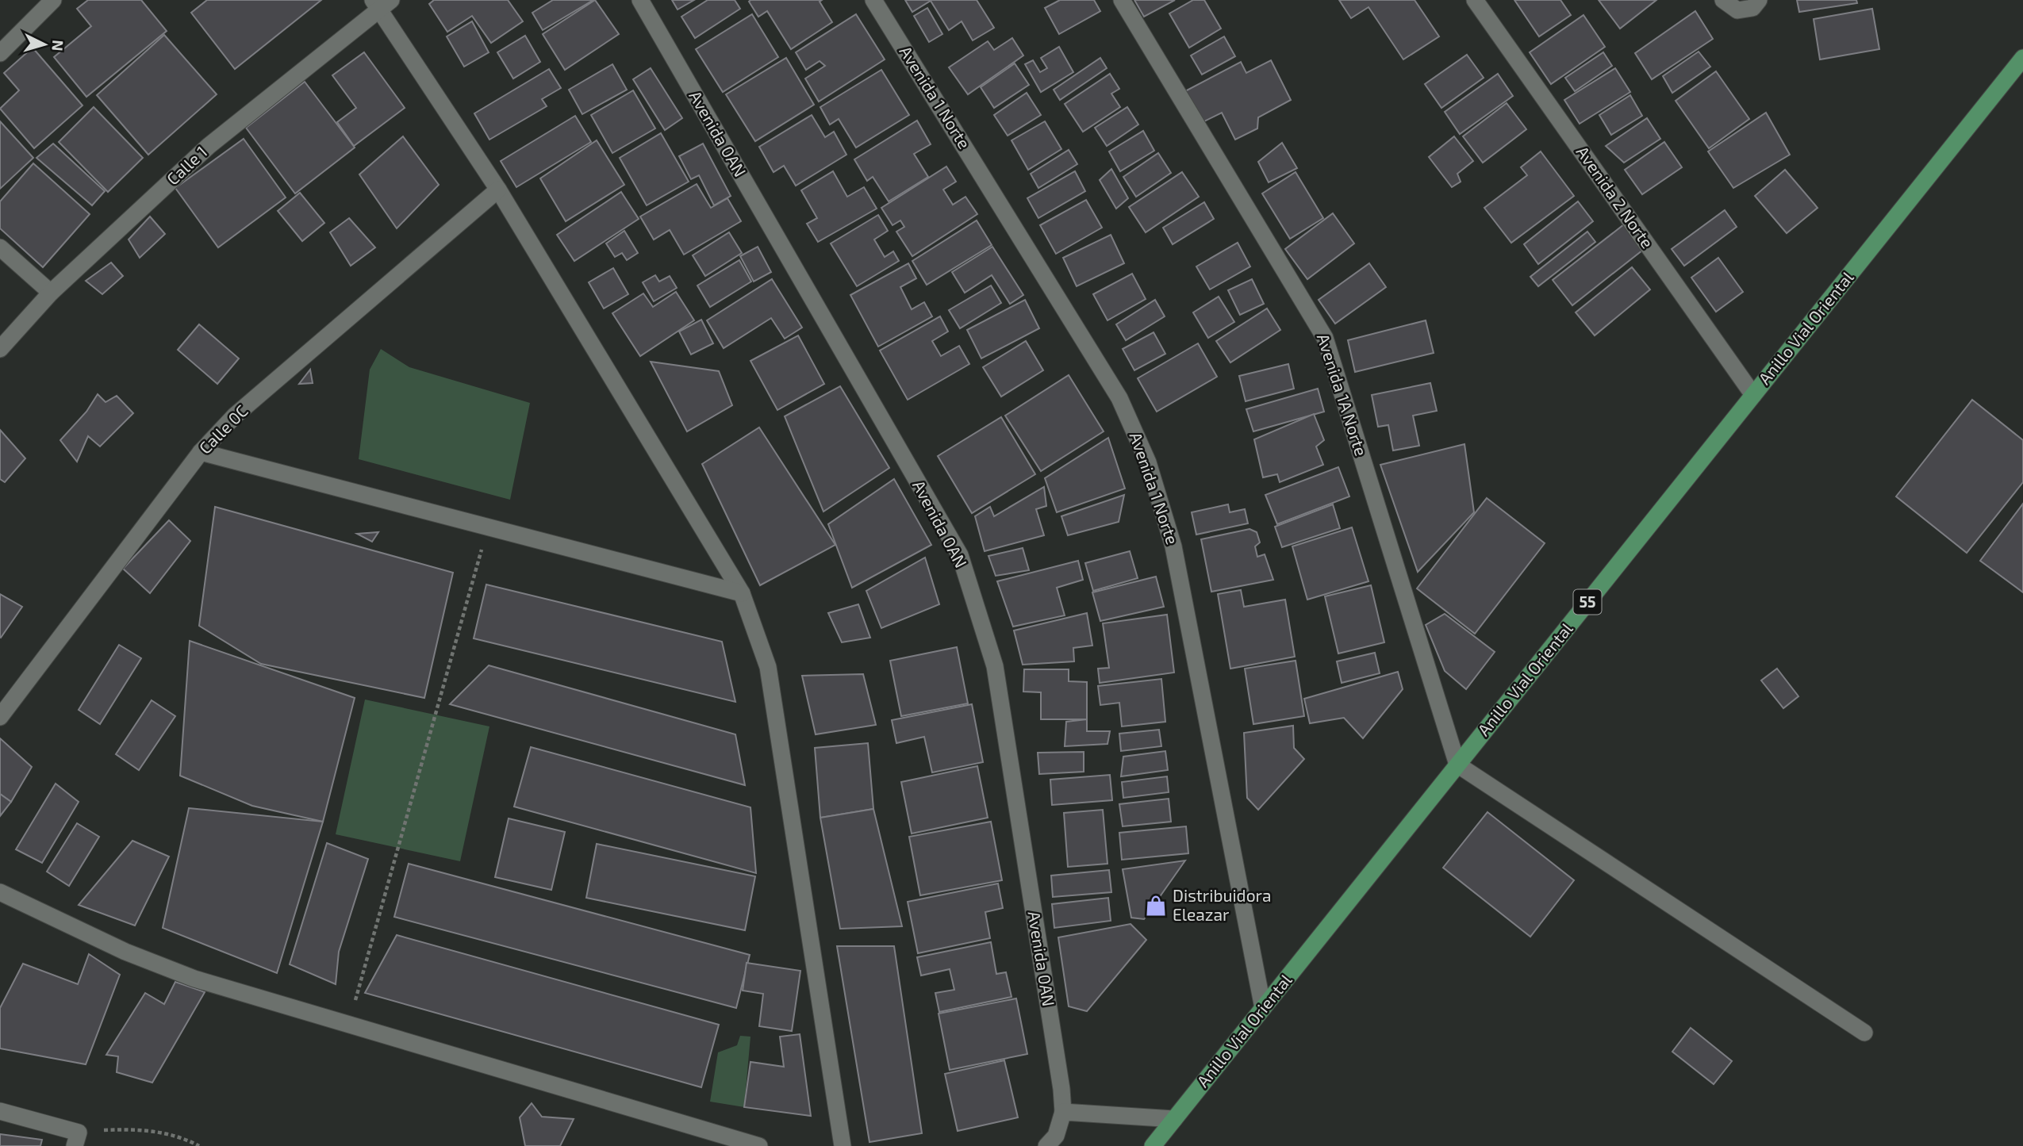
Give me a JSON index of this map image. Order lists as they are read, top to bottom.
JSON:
{
  "streets": {
    "highway": ["Anillo Vial Oriental", "55"],
    "street": [
      "Avenida 1 Norte",
      "Avenida 0AN",
      "Calle 1",
      "Avenida 2 Norte",
      "Avenida 1A Norte",
      "Calle 0C"
    ]
  },
  "crossings": [
    ["Avenida 1 Norte", "Anillo Vial Oriental"],
    ["Avenida 2 Norte", "Anillo Vial Oriental"],
    ["Anillo Vial Oriental", "Avenida 1A Norte"]
  ],
  "places": {
    "shop": ["Distribuidora Eleazar"]
  },
  "north": "right"
}
